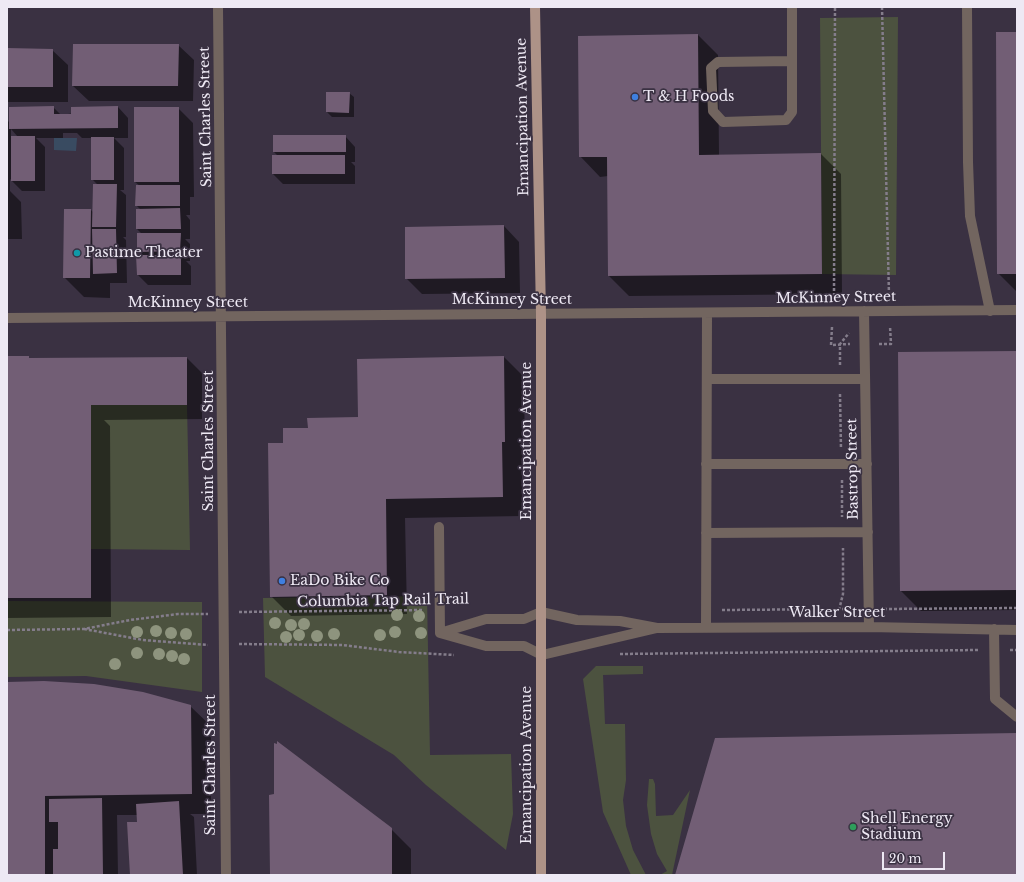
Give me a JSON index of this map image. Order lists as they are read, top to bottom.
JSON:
{
  "streets": {
    "main road": ["Emancipation Avenue"],
    "street": [
      "Saint Charles Street",
      "McKinney Street",
      "Bastrop Street",
      "Walker Street"
    ],
    "path": ["Columbia Tap Rail Trail"]
  },
  "crossings": [
    ["Saint Charles Street", "McKinney Street"],
    ["Emancipation Avenue", "McKinney Street"],
    ["Emancipation Avenue", "Walker Street"],
    ["McKinney Street", "Bastrop Street"],
    ["Bastrop Street", "Walker Street"]
  ],
  "places": [
    "T & H Foods",
    "Pastime Theater",
    "EaDo Bike Co",
    "Shell Energy Stadium"
  ],
  "scale_bar": "20 m"
}
